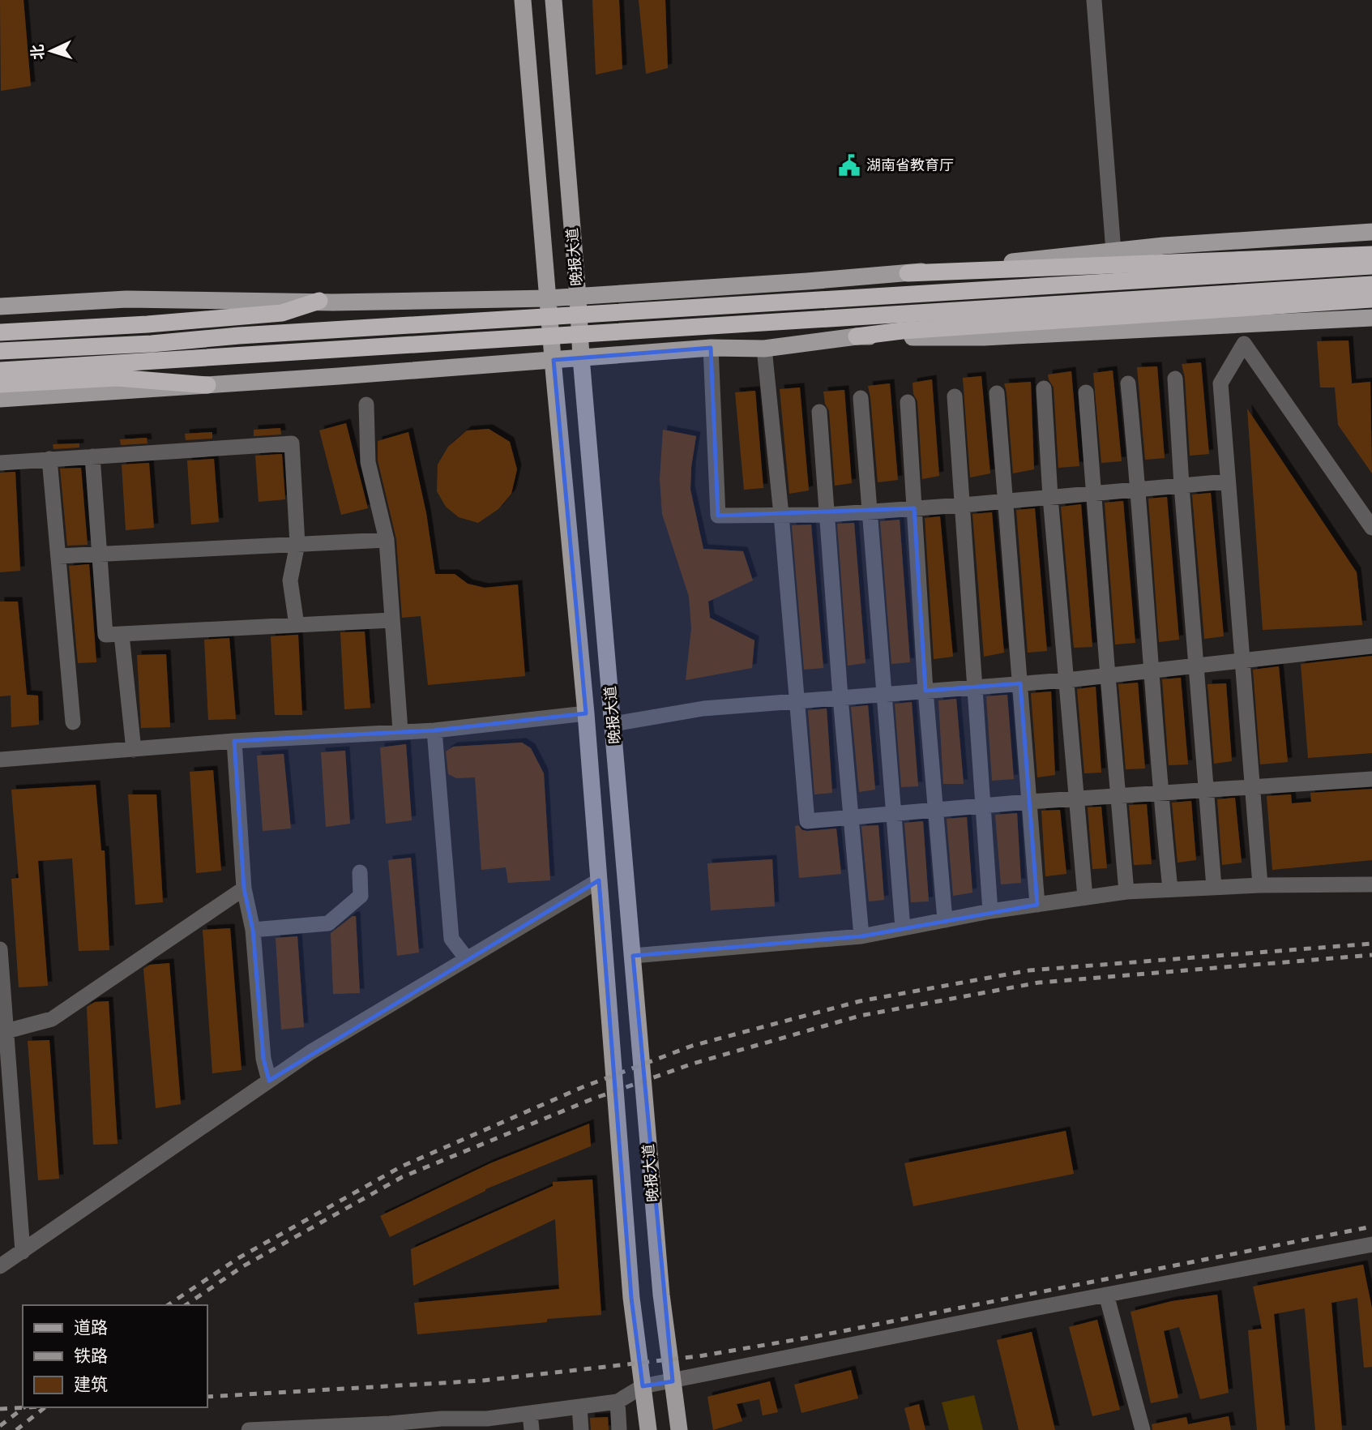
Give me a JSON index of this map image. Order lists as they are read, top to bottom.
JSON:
{
  "streets": {
    "main road": ["晚报大道"]
  },
  "places": {
    "public building": ["湖南省教育厅"]
  },
  "legend": ["道路", "铁路", "建筑"],
  "north": "left"
}
